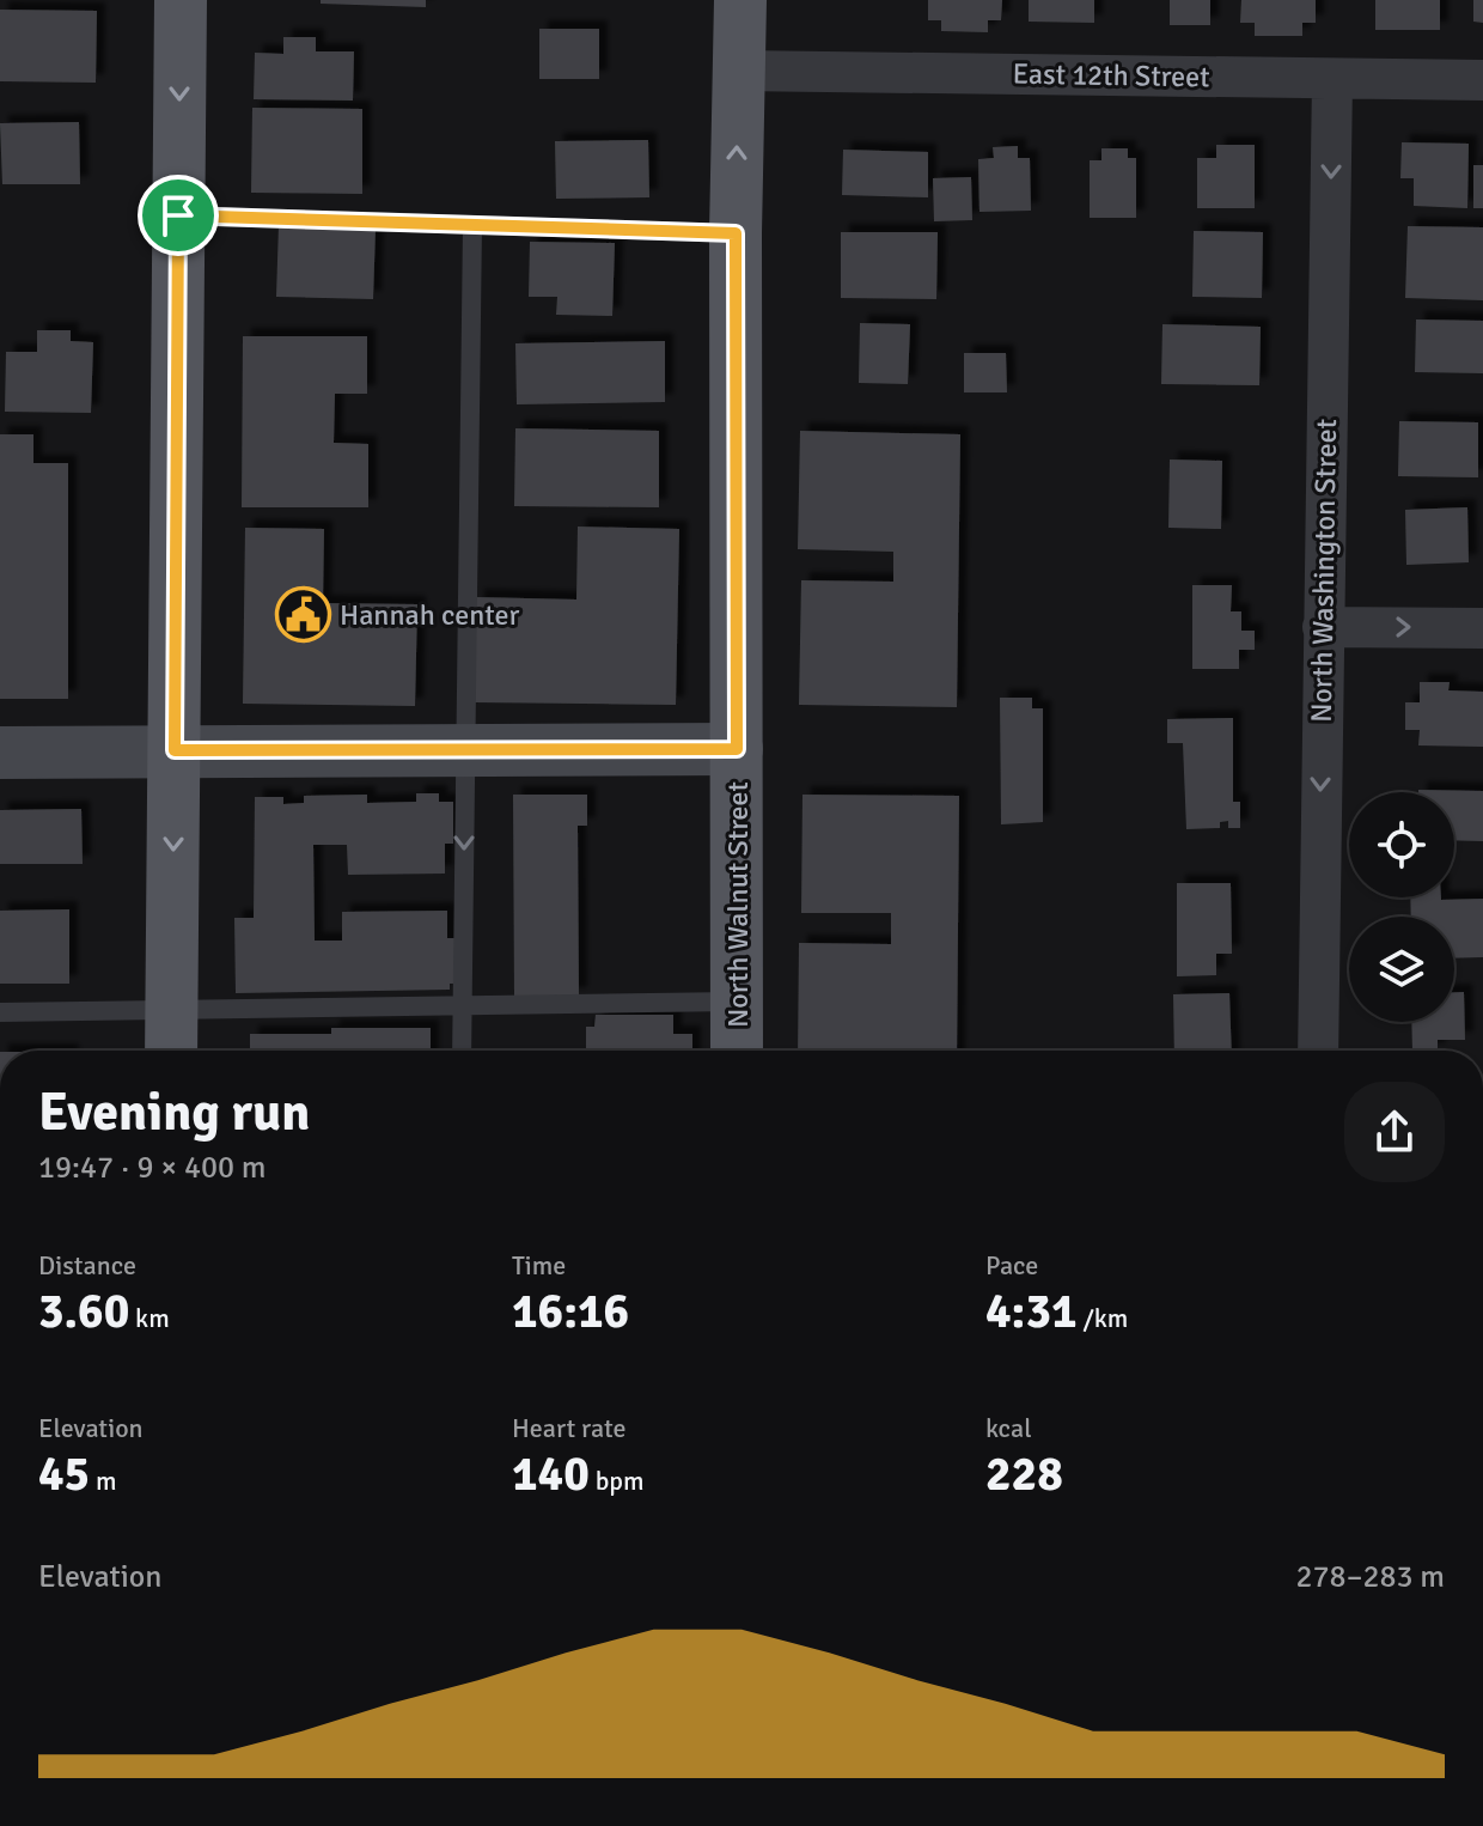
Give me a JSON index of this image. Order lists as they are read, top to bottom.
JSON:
{
  "streets": {
    "main road": ["North Walnut Street"],
    "street": ["East 12th Street", "North Washington Street"]
  },
  "crossings": [
    ["East 12th Street", "North Washington Street"],
    ["East 12th Street", "North Walnut Street"]
  ],
  "one_way": ["North Washington Street"],
  "places": {
    "public building": ["Hannah center"]
  },
  "page": {
    "heading": ["Evening run", "19:47 · 9 × 400 m"],
    "stats": [
      ["Distance", "3.60 km"],
      ["Time", "16:16"],
      ["Pace", "4:31 /km"],
      ["Elevation", "45 m"],
      ["Heart rate", "140 bpm"],
      ["kcal", "228"]
    ],
    "chart": ["Elevation", "278–283 m"]
  }
}
